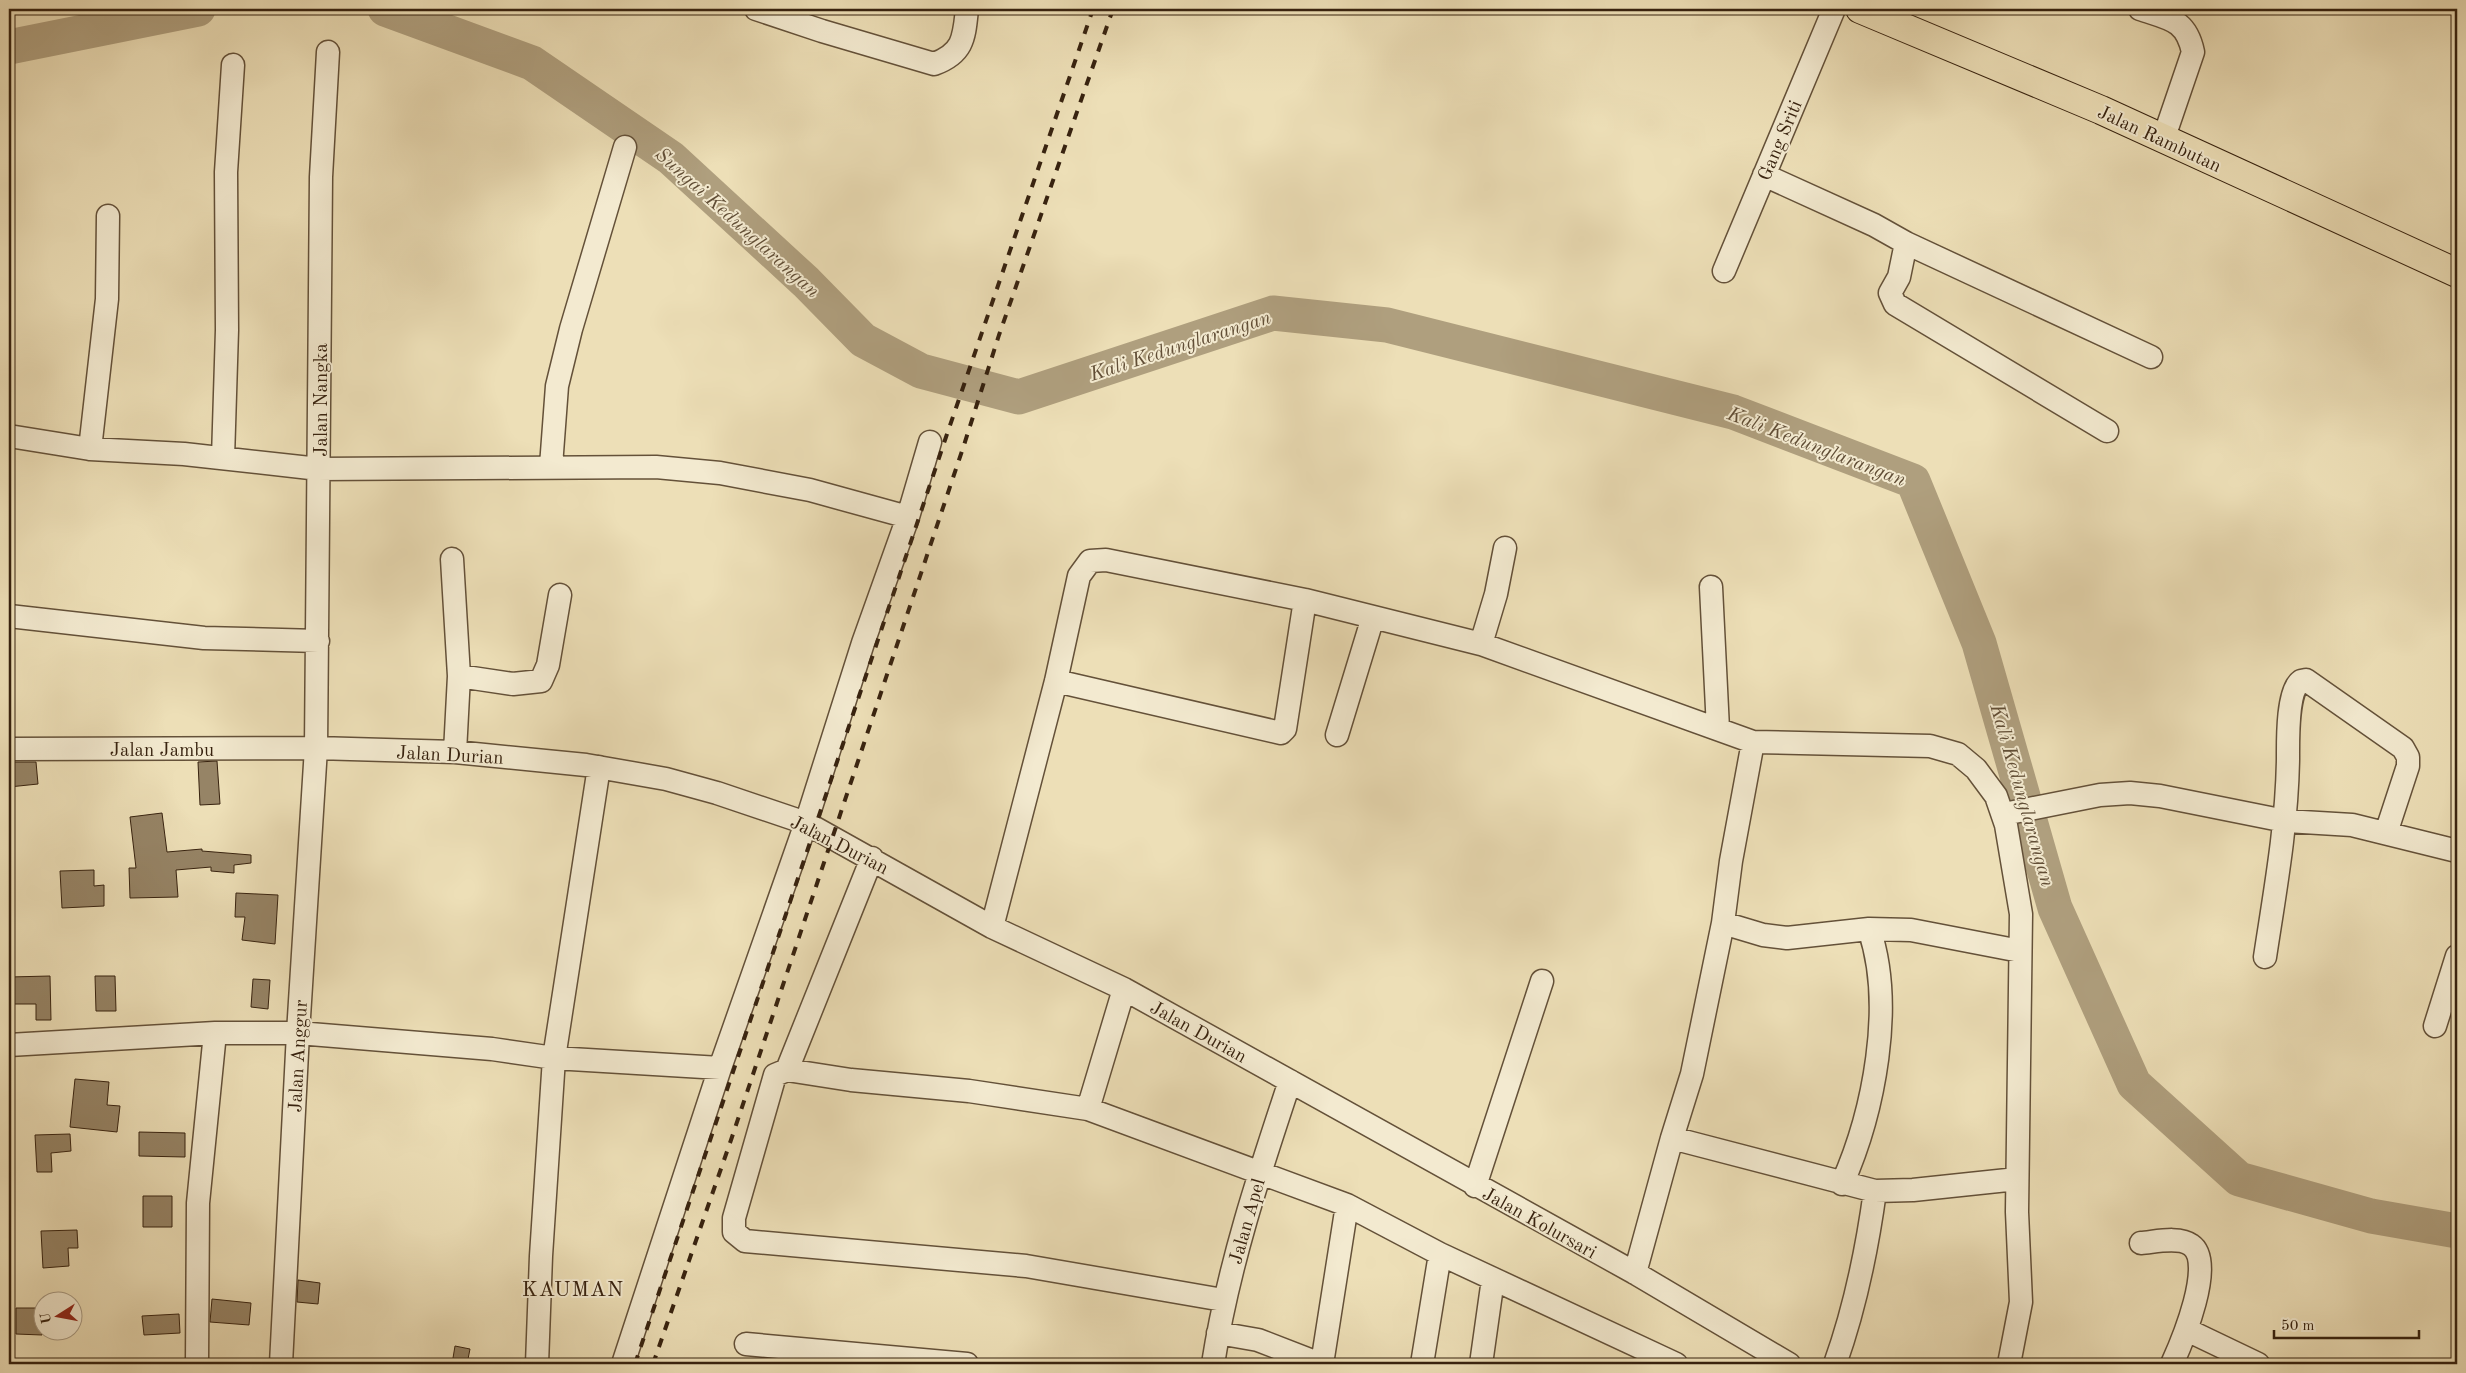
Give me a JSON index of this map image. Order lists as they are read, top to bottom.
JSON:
{
  "streets": {
    "main road": ["Jalan Rambutan"],
    "street": [
      "Gang Sriti",
      "Jalan Nangka",
      "Jalan Jambu",
      "Jalan Durian",
      "Jalan Anggur",
      "Jalan Apel",
      "Jalan Kolursari"
    ]
  },
  "crossings": [
    ["Jalan Nangka", "Jalan Jambu"],
    ["Jalan Nangka", "Jalan Durian"],
    ["Jalan Nangka", "Jalan Anggur"],
    ["Jalan Jambu", "Jalan Durian"],
    ["Jalan Jambu", "Jalan Anggur"],
    ["Jalan Durian", "Jalan Anggur"],
    ["Jalan Durian", "Jalan Apel"],
    ["Jalan Durian", "Jalan Kolursari"],
    ["Jalan Apel", "Jalan Kolursari"]
  ],
  "districts": ["KAUMAN"],
  "water": ["Sungai Kedunglarangan", "Kali Kedunglarangan"],
  "scale_bar": "50 m",
  "north": "left"
}
